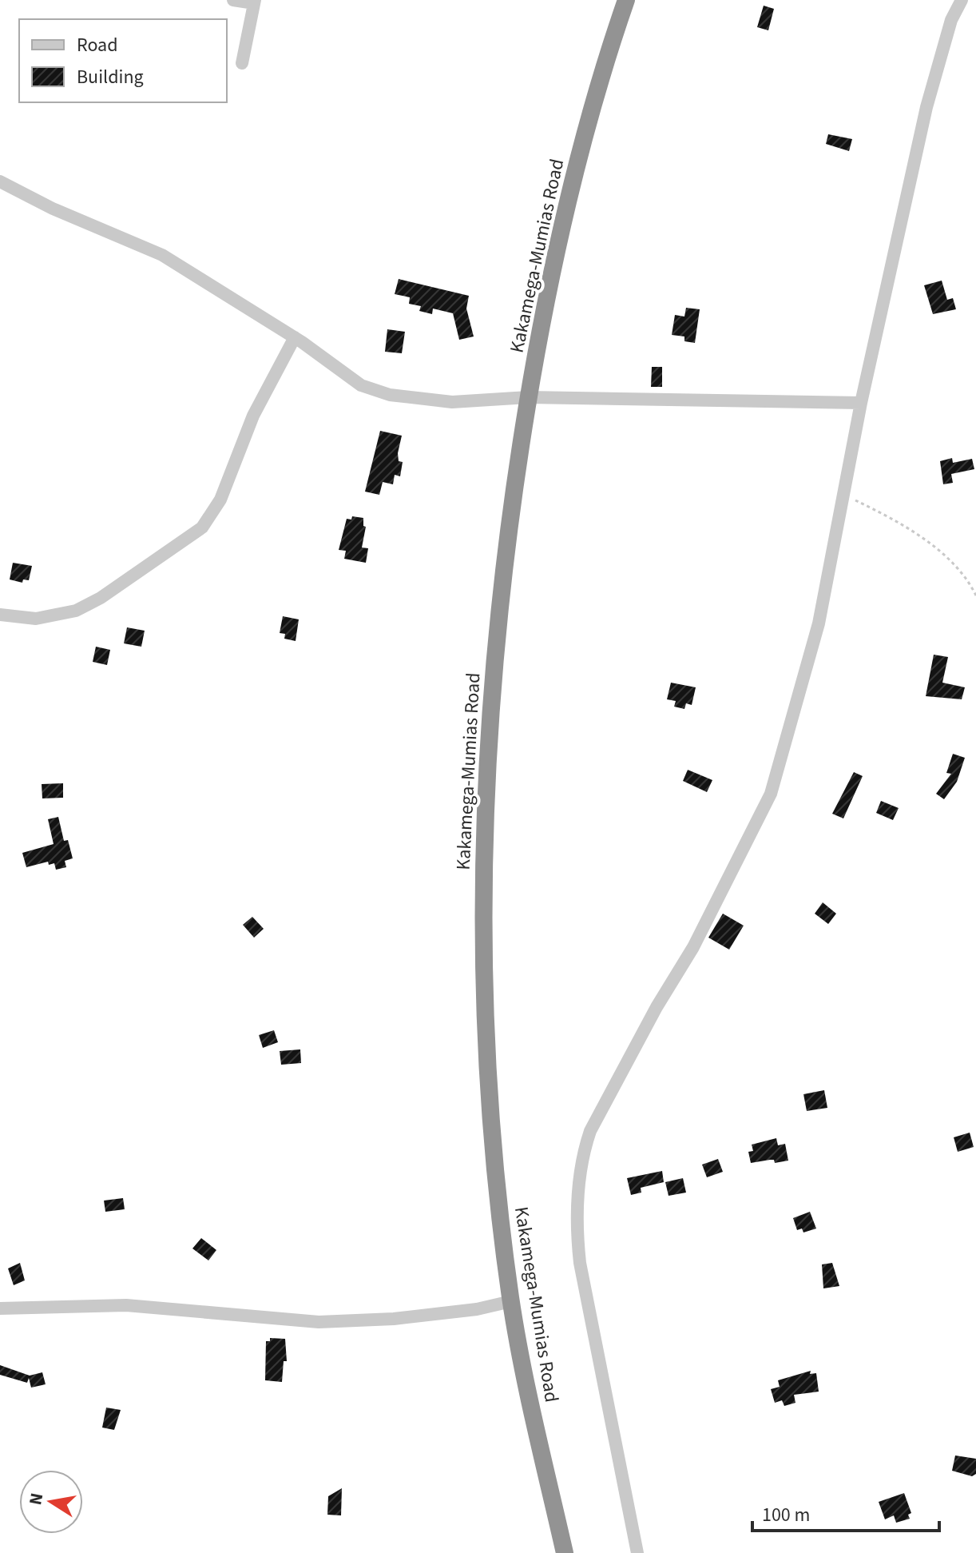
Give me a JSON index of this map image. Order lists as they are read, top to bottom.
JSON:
{
  "streets": {
    "highway": ["Kakamega-Mumias Road"]
  },
  "legend": ["Road", "Building"],
  "scale_bar": "100 m",
  "north": "left"
}
